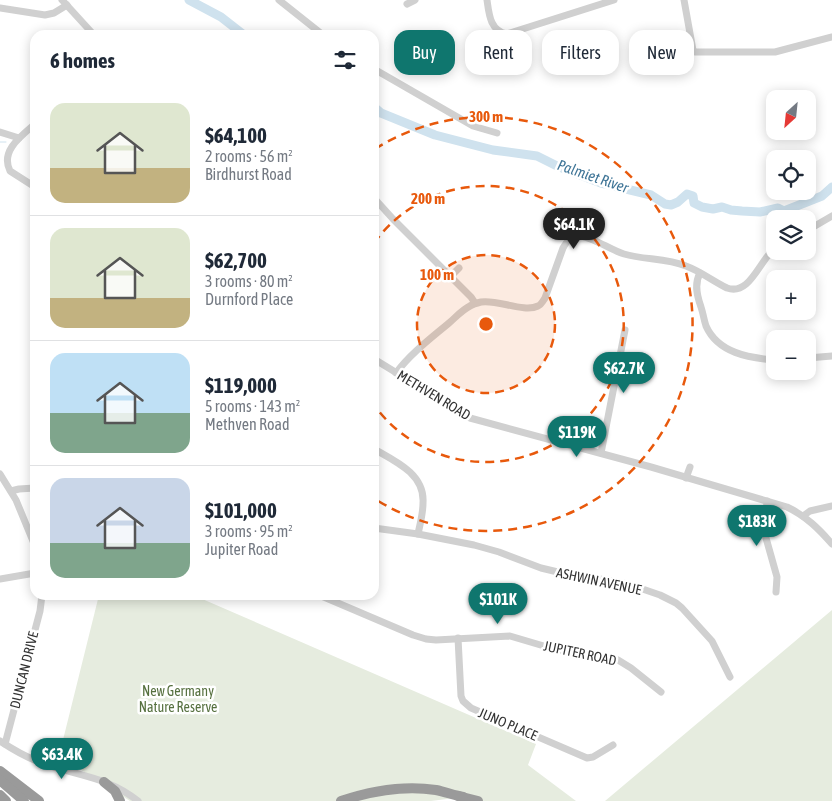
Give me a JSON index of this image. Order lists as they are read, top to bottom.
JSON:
{
  "streets": {
    "street": [
      "METHVEN ROAD",
      "ASHWIN AVENUE",
      "JUPITER ROAD",
      "DUNCAN DRIVE",
      "JUNO PLACE"
    ]
  },
  "crossings": [
    ["JUPITER ROAD", "JUNO PLACE"]
  ],
  "water": ["Palmiet River"],
  "parks": ["New Germany Nature Reserve"],
  "north": "bottom left",
  "page": {
    "chip": [
      "Buy",
      "Rent",
      "Filters",
      "New"
    ],
    "heading": "6 homes",
    "map_buttons": ["+", "−"],
    "list": [
      {
        "name": "$64,100",
        "note": "2 rooms · 56 m² · Birdhurst Road"
      },
      {
        "name": "$62,700",
        "note": "3 rooms · 80 m² · Durnford Place"
      },
      {
        "name": "$119,000",
        "note": "5 rooms · 143 m² · Methven Road"
      },
      {
        "name": "$101,000",
        "note": "3 rooms · 95 m² · Jupiter Road"
      }
    ],
    "price": [
      "$64.1K",
      "$62.7K",
      "$119K",
      "$183K",
      "$101K",
      "$63.4K"
    ]
  },
  "rings": ["300 m", "200 m", "100 m"]
}
